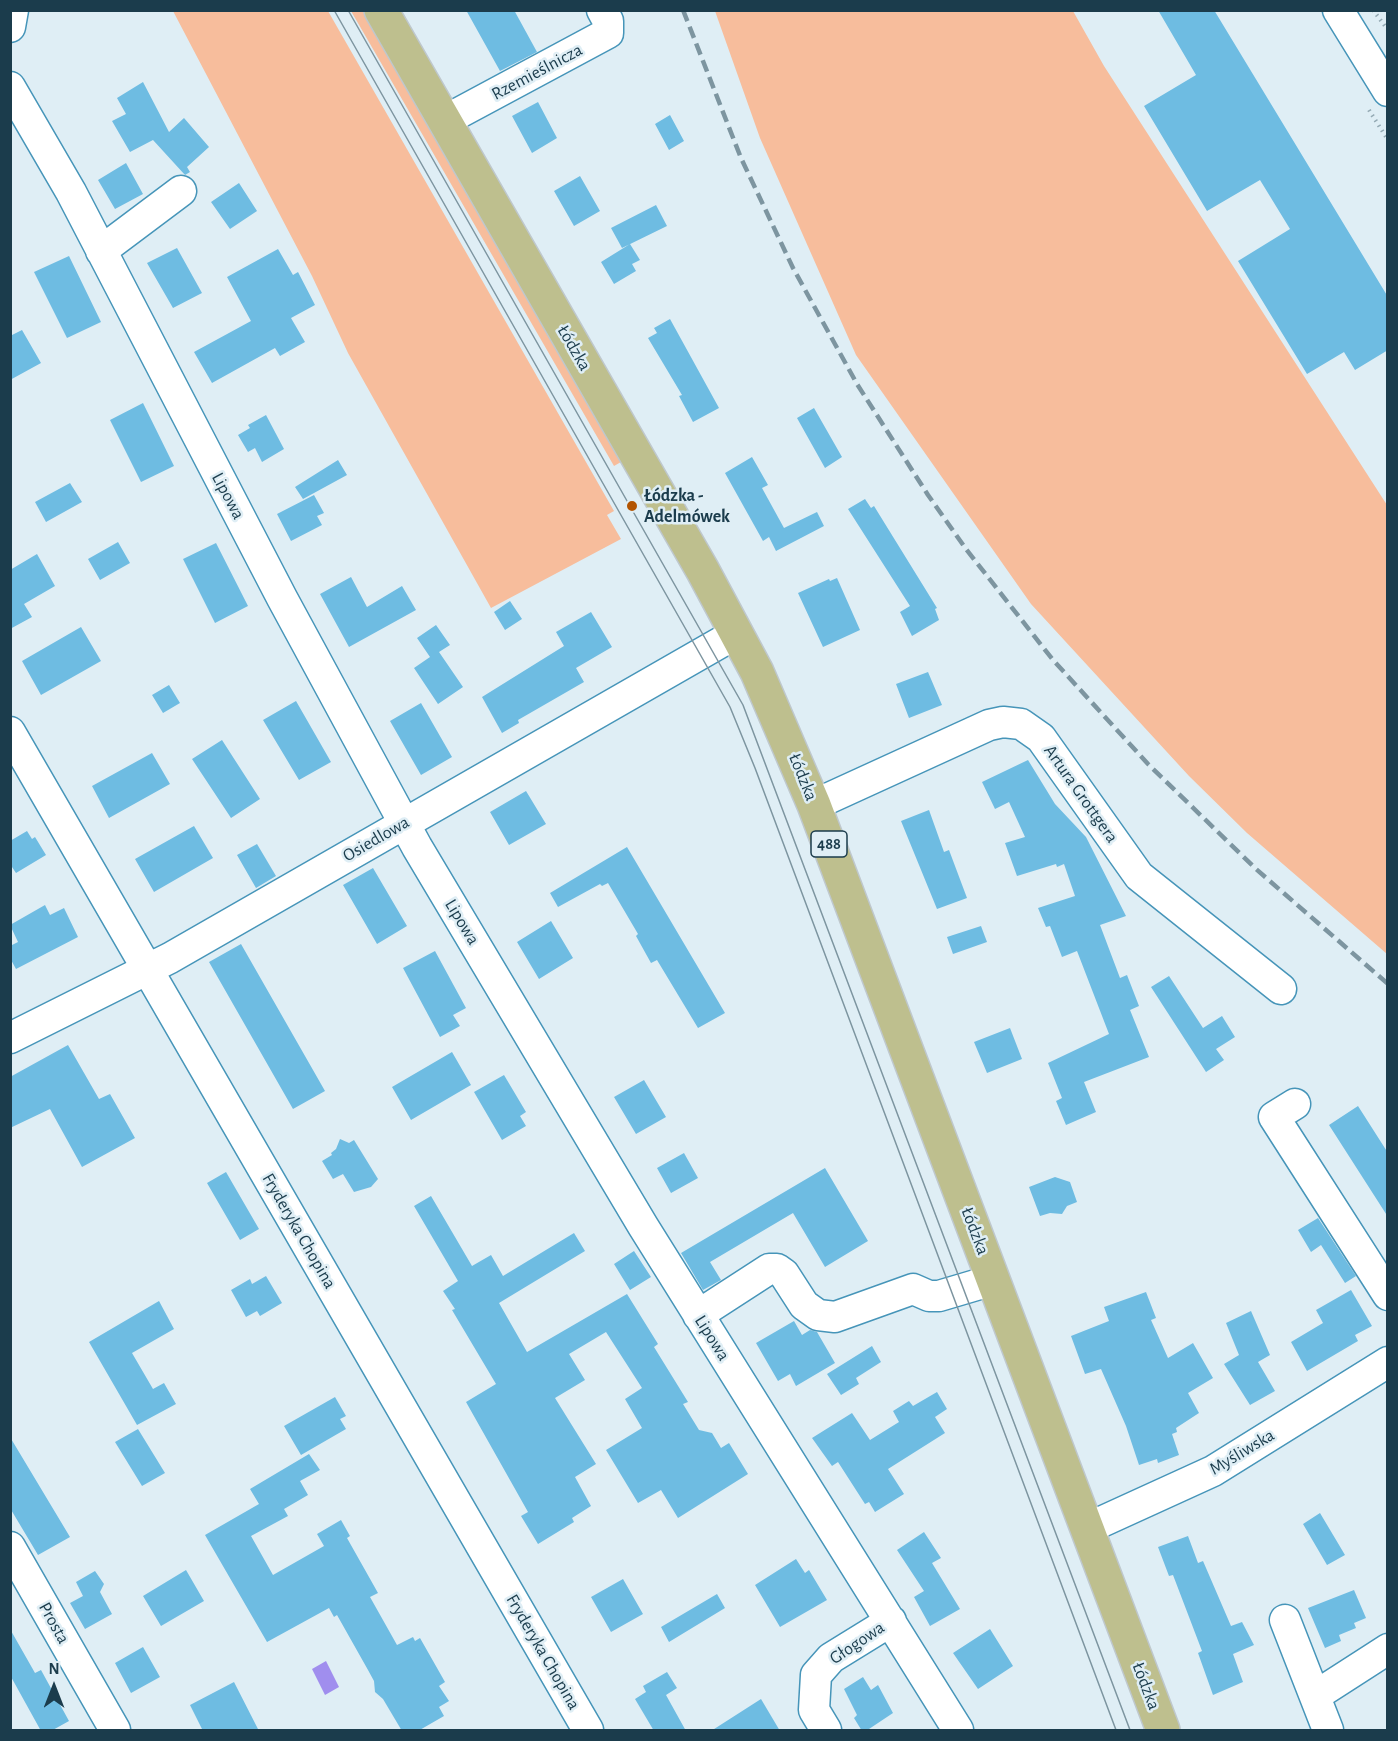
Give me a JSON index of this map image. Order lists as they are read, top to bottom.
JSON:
{
  "streets": {
    "main road": ["Łódzka", "488"],
    "street": [
      "Rzemieślnicza",
      "Lipowa",
      "Artura Grottgera",
      "Osiedlowa",
      "Fryderyka Chopina",
      "Myśliwska",
      "Prosta",
      "Głogowa"
    ]
  },
  "crossings": [
    ["Rzemieślnicza", "Łódzka"],
    ["Łódzka", "Artura Grottgera"],
    ["Łódzka", "Osiedlowa"],
    ["Łódzka", "Myśliwska"],
    ["Lipowa", "Osiedlowa"],
    ["Lipowa", "Głogowa"],
    ["Osiedlowa", "Fryderyka Chopina"]
  ],
  "places": ["Łódzka - Adelmówek"],
  "north": "top"
}
